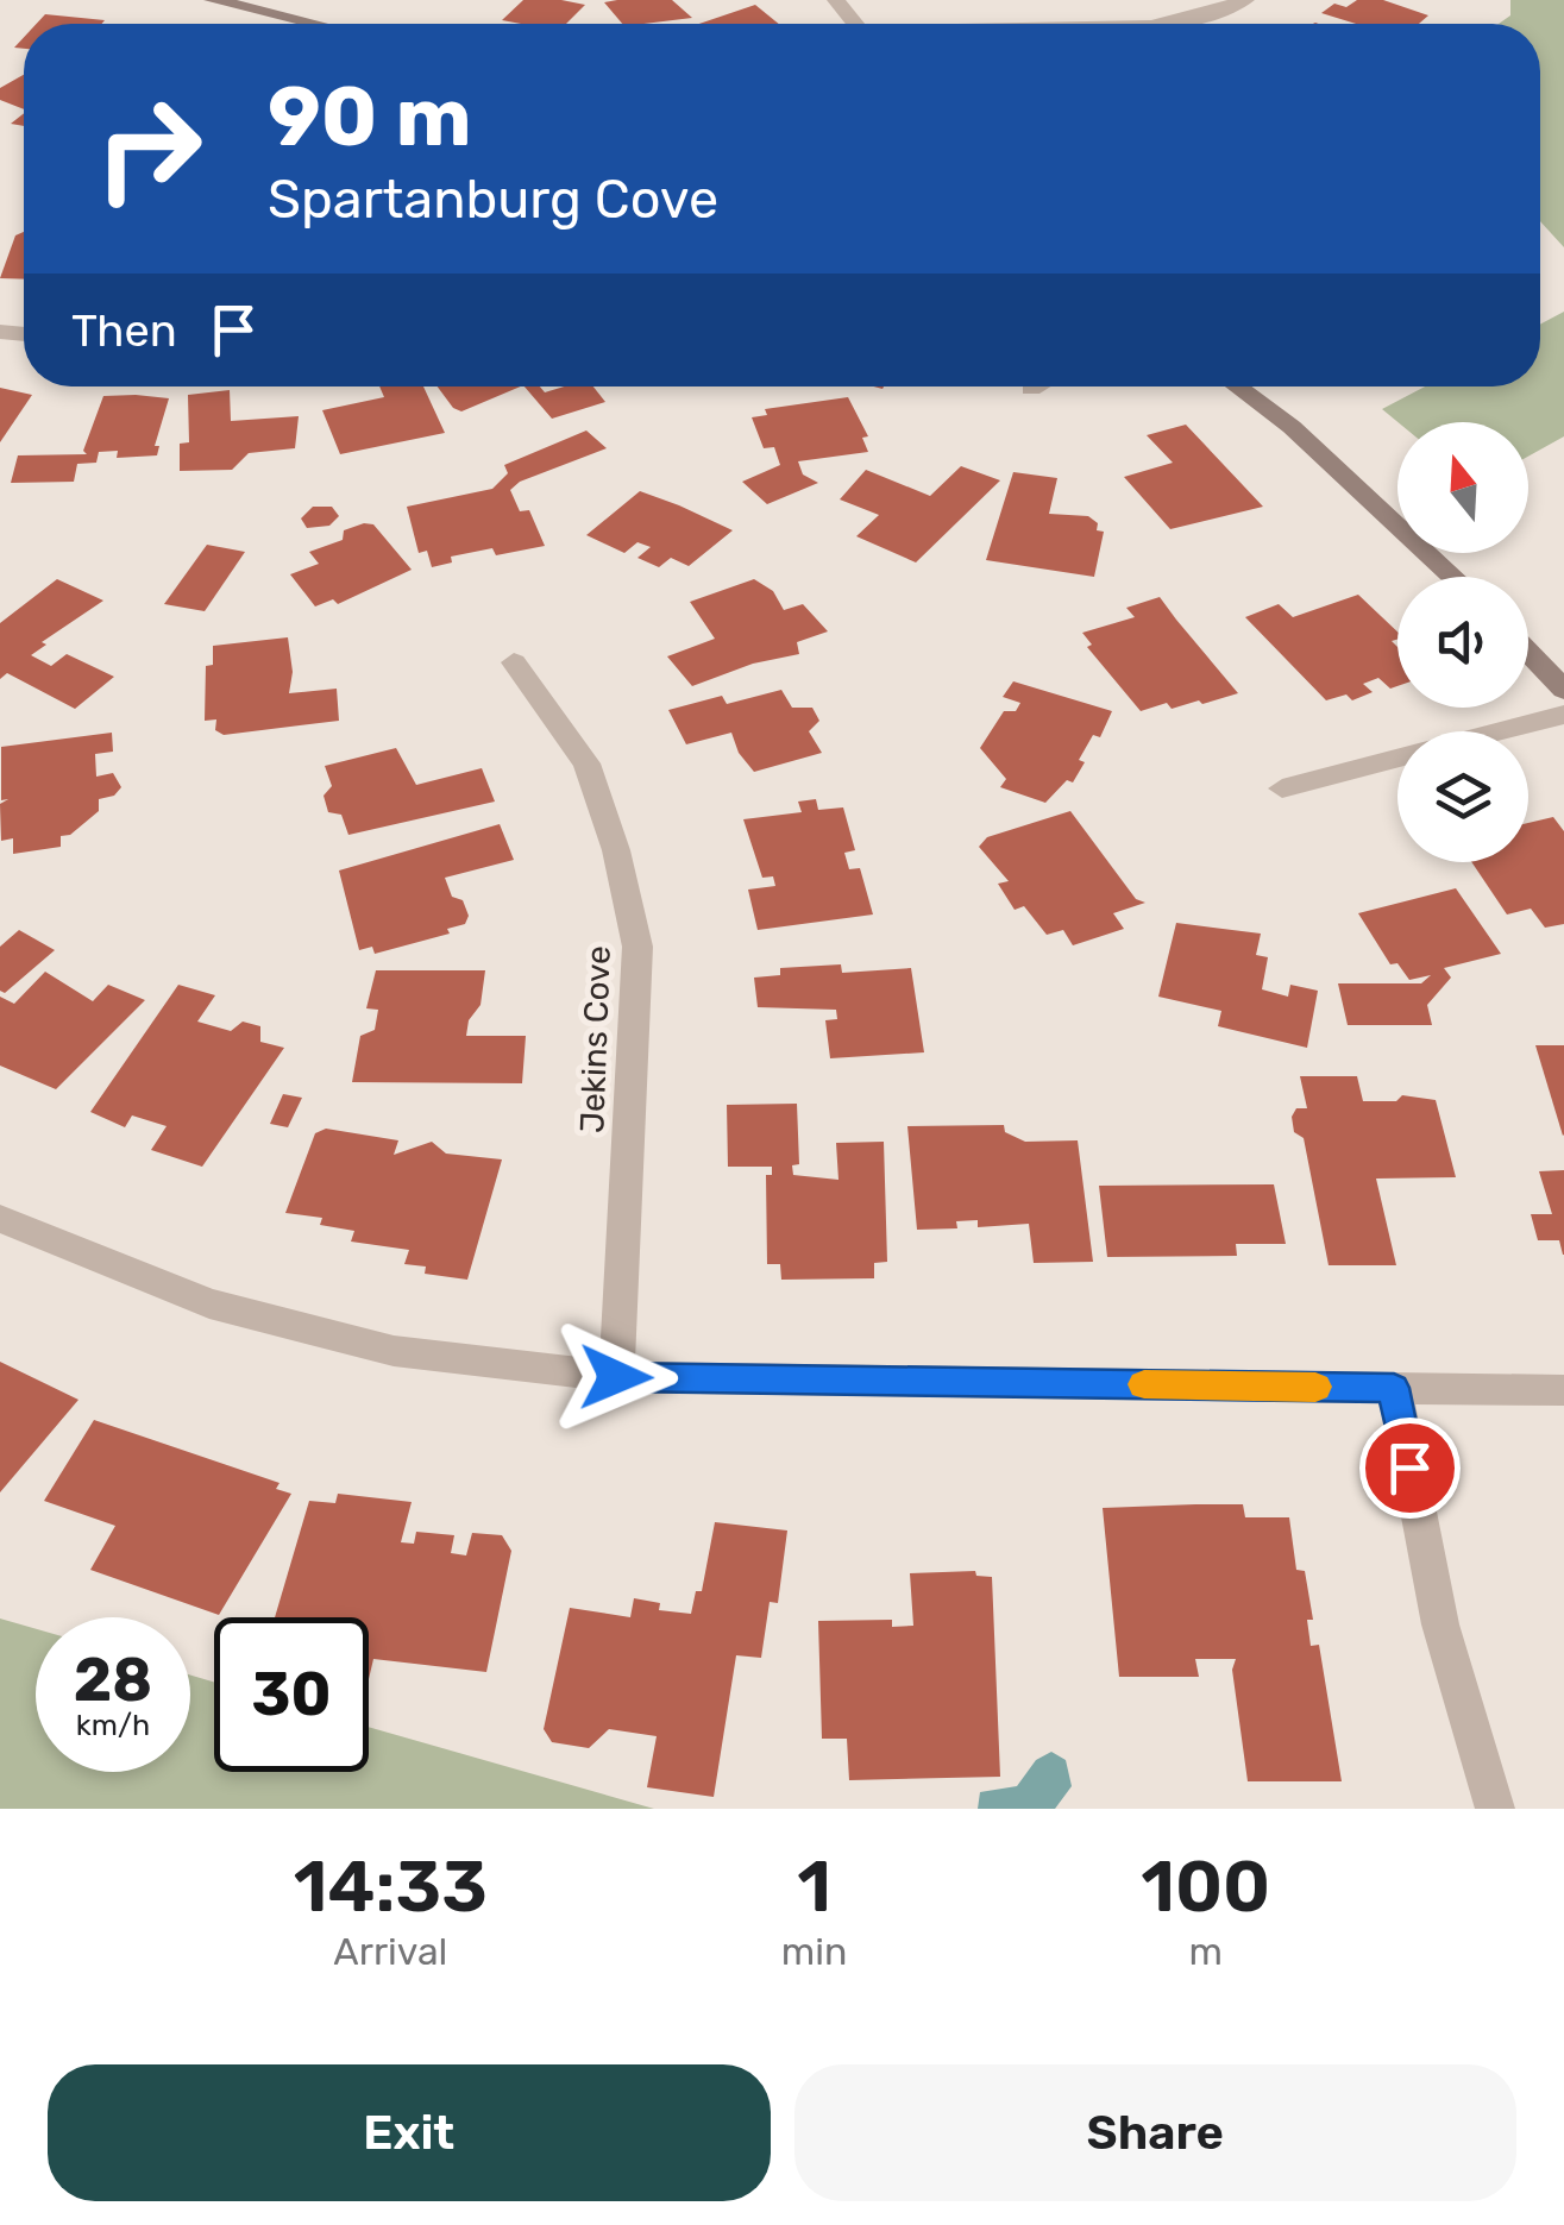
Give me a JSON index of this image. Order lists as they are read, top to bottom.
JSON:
{
  "streets": {
    "street": ["Jekins Cove"]
  },
  "north": "top",
  "page": {
    "turn": ["90 m", "Spartanburg Cove"],
    "then": "Then",
    "speed": "28 km/h",
    "limit": "30",
    "eta": [
      "14:33",
      "Arrival",
      "1",
      "min",
      "100",
      "m"
    ],
    "buttons": ["Exit", "Share"]
  }
}
